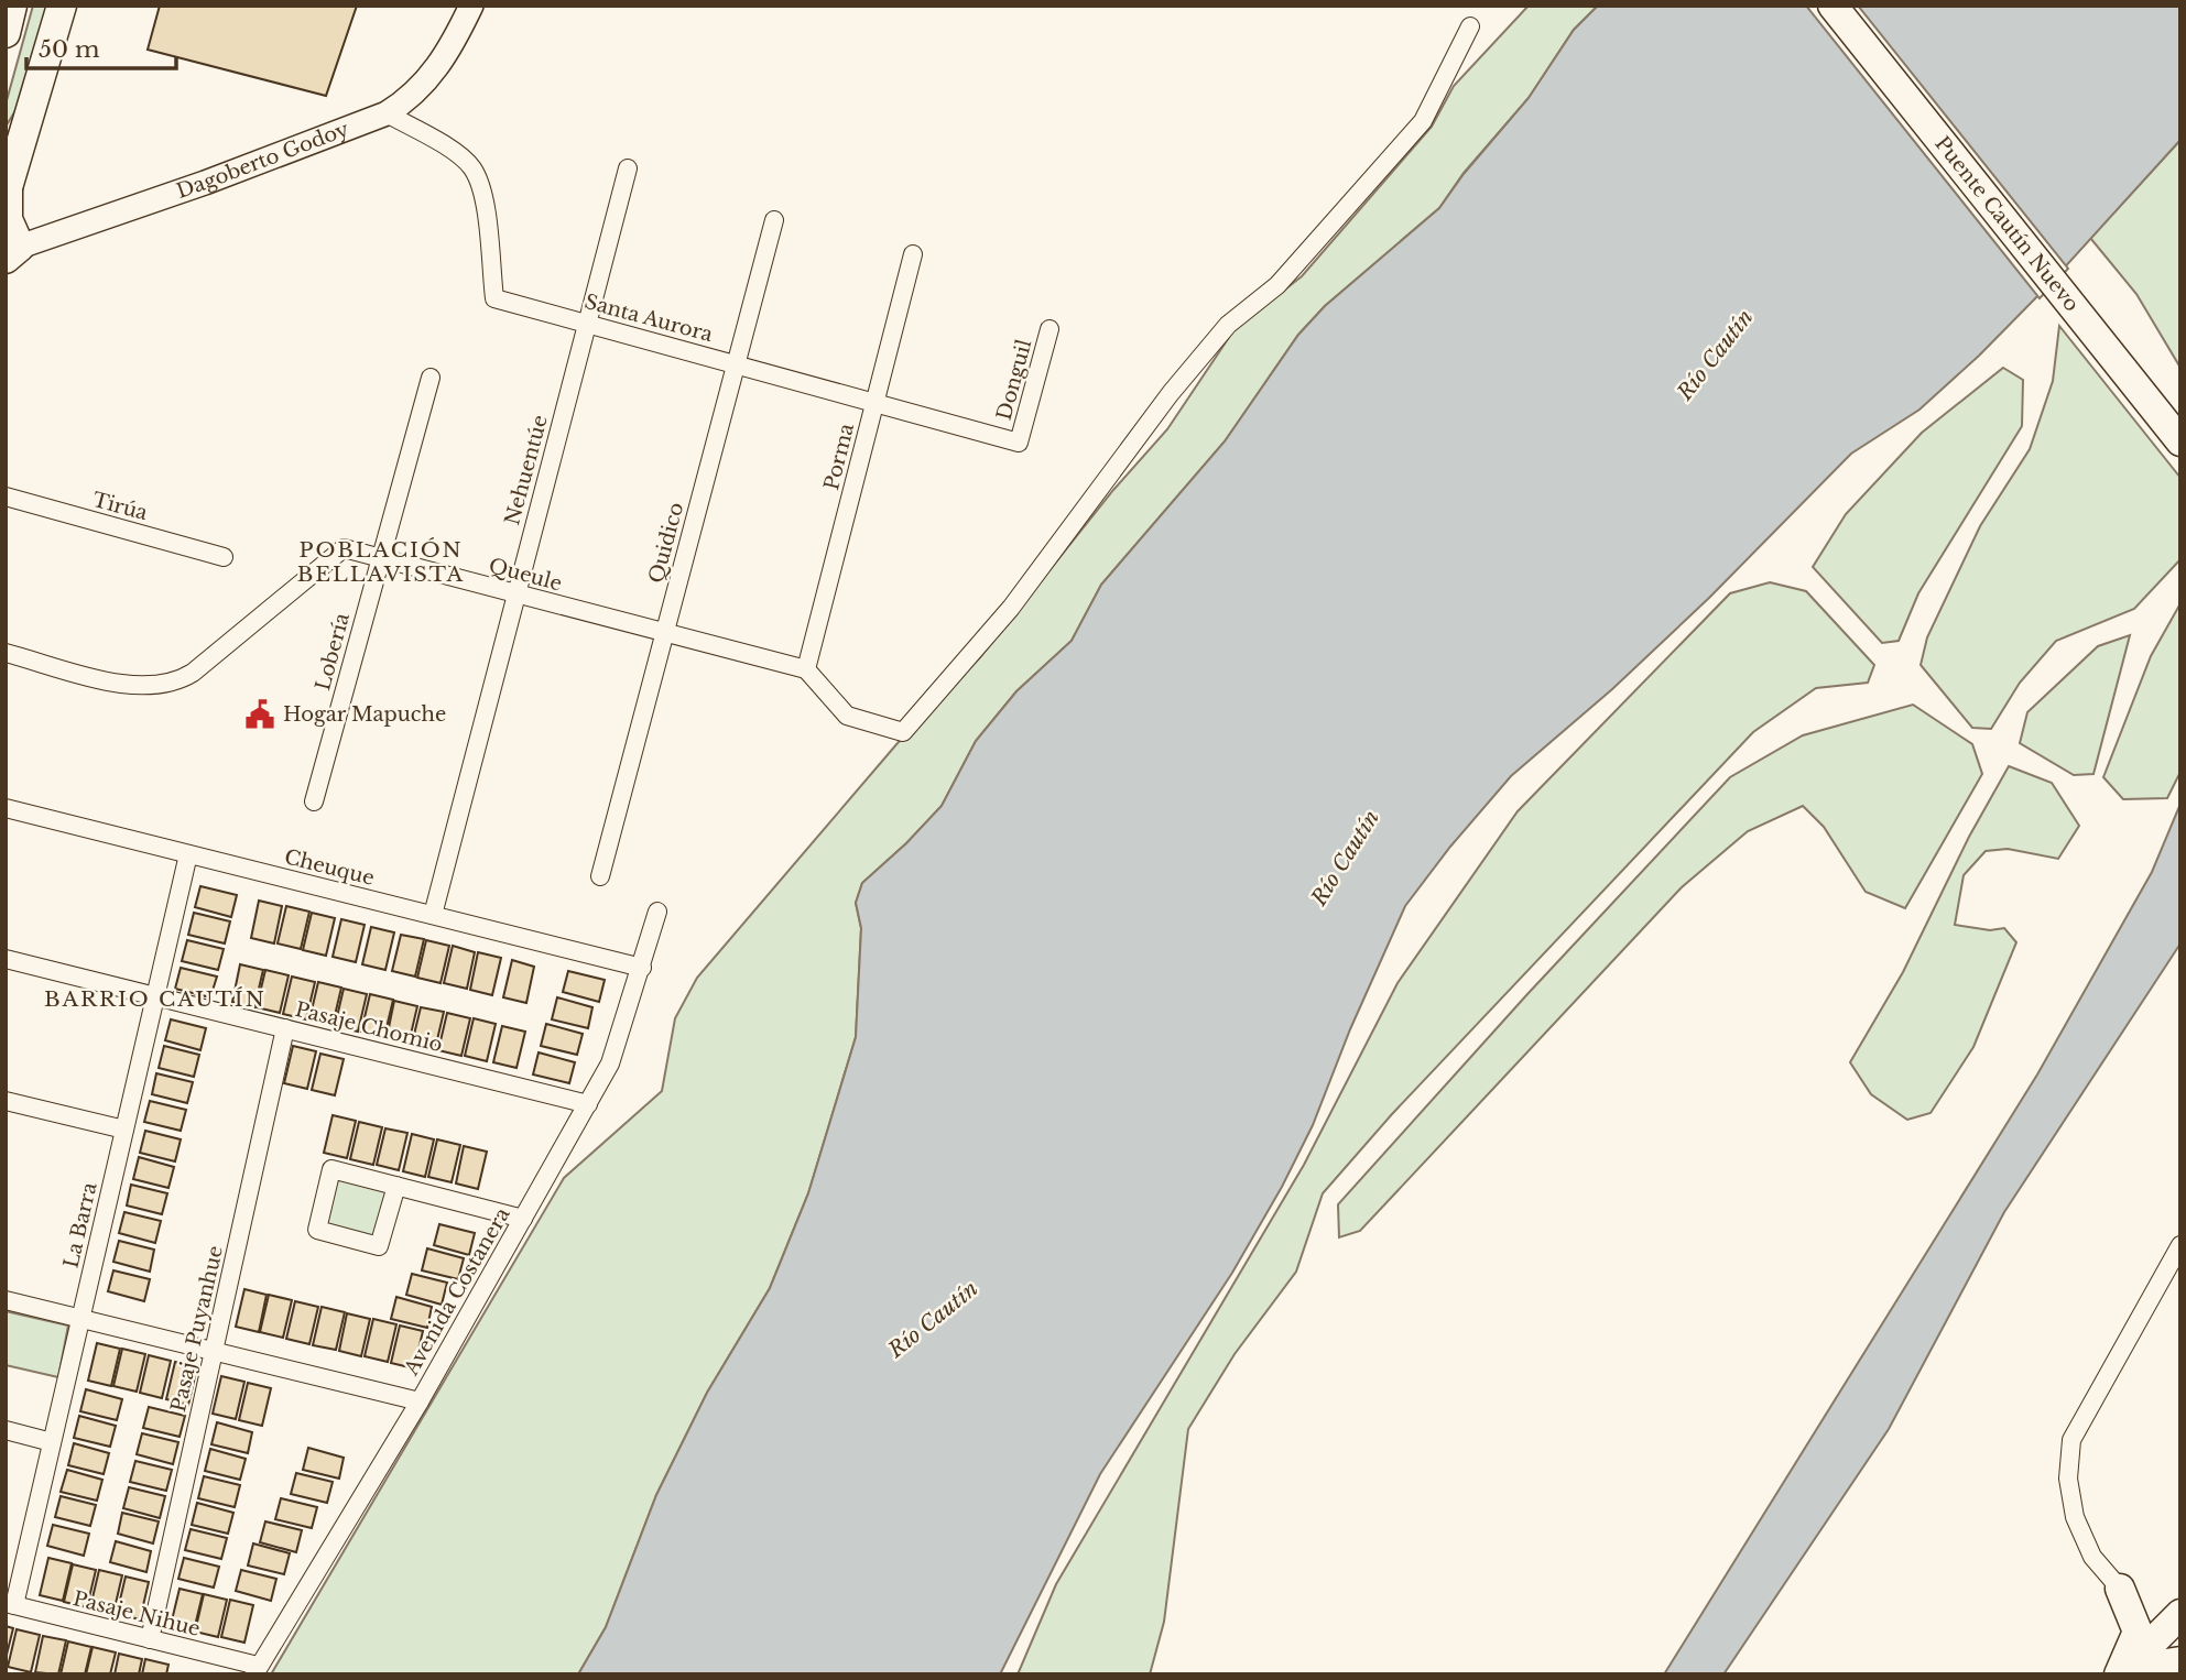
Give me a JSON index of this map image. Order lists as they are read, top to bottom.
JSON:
{
  "streets": {
    "main road": ["Puente Cautín Nuevo"],
    "street": [
      "Dagoberto Godoy",
      "Santa Aurora",
      "Donguil",
      "Porma",
      "Nehuentúe",
      "Tirúa",
      "Quidico",
      "Queule",
      "Lobería",
      "Cheuque",
      "Pasaje Chomio",
      "La Barra",
      "Avenida Costanera",
      "Pasaje Puyanhue",
      "Pasaje Nihue"
    ]
  },
  "crossings": [
    ["Dagoberto Godoy", "Santa Aurora"],
    ["Santa Aurora", "Donguil"],
    ["Santa Aurora", "Porma"],
    ["Santa Aurora", "Nehuentúe"],
    ["Santa Aurora", "Quidico"],
    ["Porma", "Queule"],
    ["Nehuentúe", "Queule"],
    ["Nehuentúe", "Cheuque"],
    ["Quidico", "Queule"],
    ["Queule", "Lobería"],
    ["Cheuque", "La Barra"],
    ["Cheuque", "Avenida Costanera"],
    ["Pasaje Chomio", "La Barra"],
    ["Pasaje Chomio", "Avenida Costanera"],
    ["Pasaje Chomio", "Pasaje Puyanhue"],
    ["La Barra", "Pasaje Nihue"],
    ["Avenida Costanera", "Pasaje Nihue"],
    ["Pasaje Puyanhue", "Pasaje Nihue"]
  ],
  "districts": ["POBLACIÓN BELLAVISTA", "BARRIO CAUTÍN"],
  "water": ["Río Cautín"],
  "places": {
    "public building": ["Hogar Mapuche"]
  },
  "scale_bar": "50 m"
}
